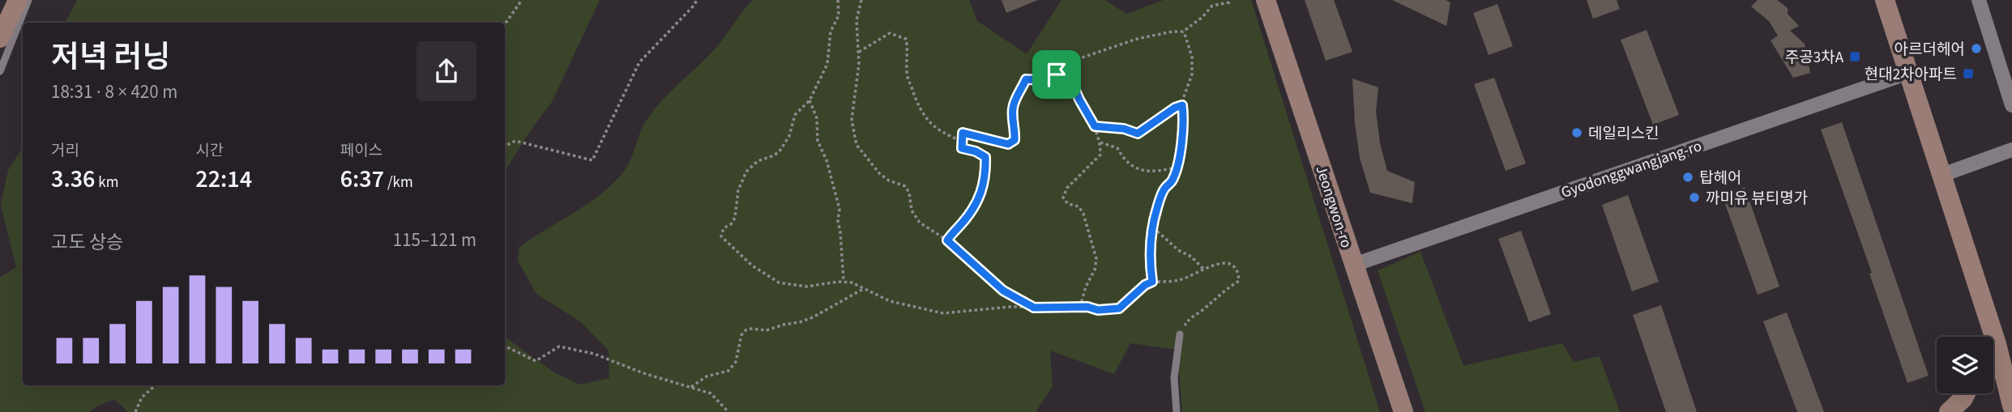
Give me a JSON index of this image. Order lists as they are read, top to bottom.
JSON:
{
  "streets": {
    "street": ["Gyodonggwangjang-ro", "Jeongwon-ro"]
  },
  "crossings": [
    ["Gyodonggwangjang-ro", "Jeongwon-ro"]
  ],
  "places": {
    "other": [
      "아르더헤어",
      "데일리스킨",
      "탑헤어",
      "까미유 뷰티명가"
    ],
    "transit": ["주공3차A", "현대2차아파트"]
  },
  "page": {
    "heading": ["저녁 러닝", "18:31 · 8 × 420 m"],
    "stats": [
      ["거리", "3.36 km"],
      ["시간", "22:14"],
      ["페이스", "6:37 /km"]
    ],
    "chart": ["고도 상승", "115–121 m"]
  }
}
